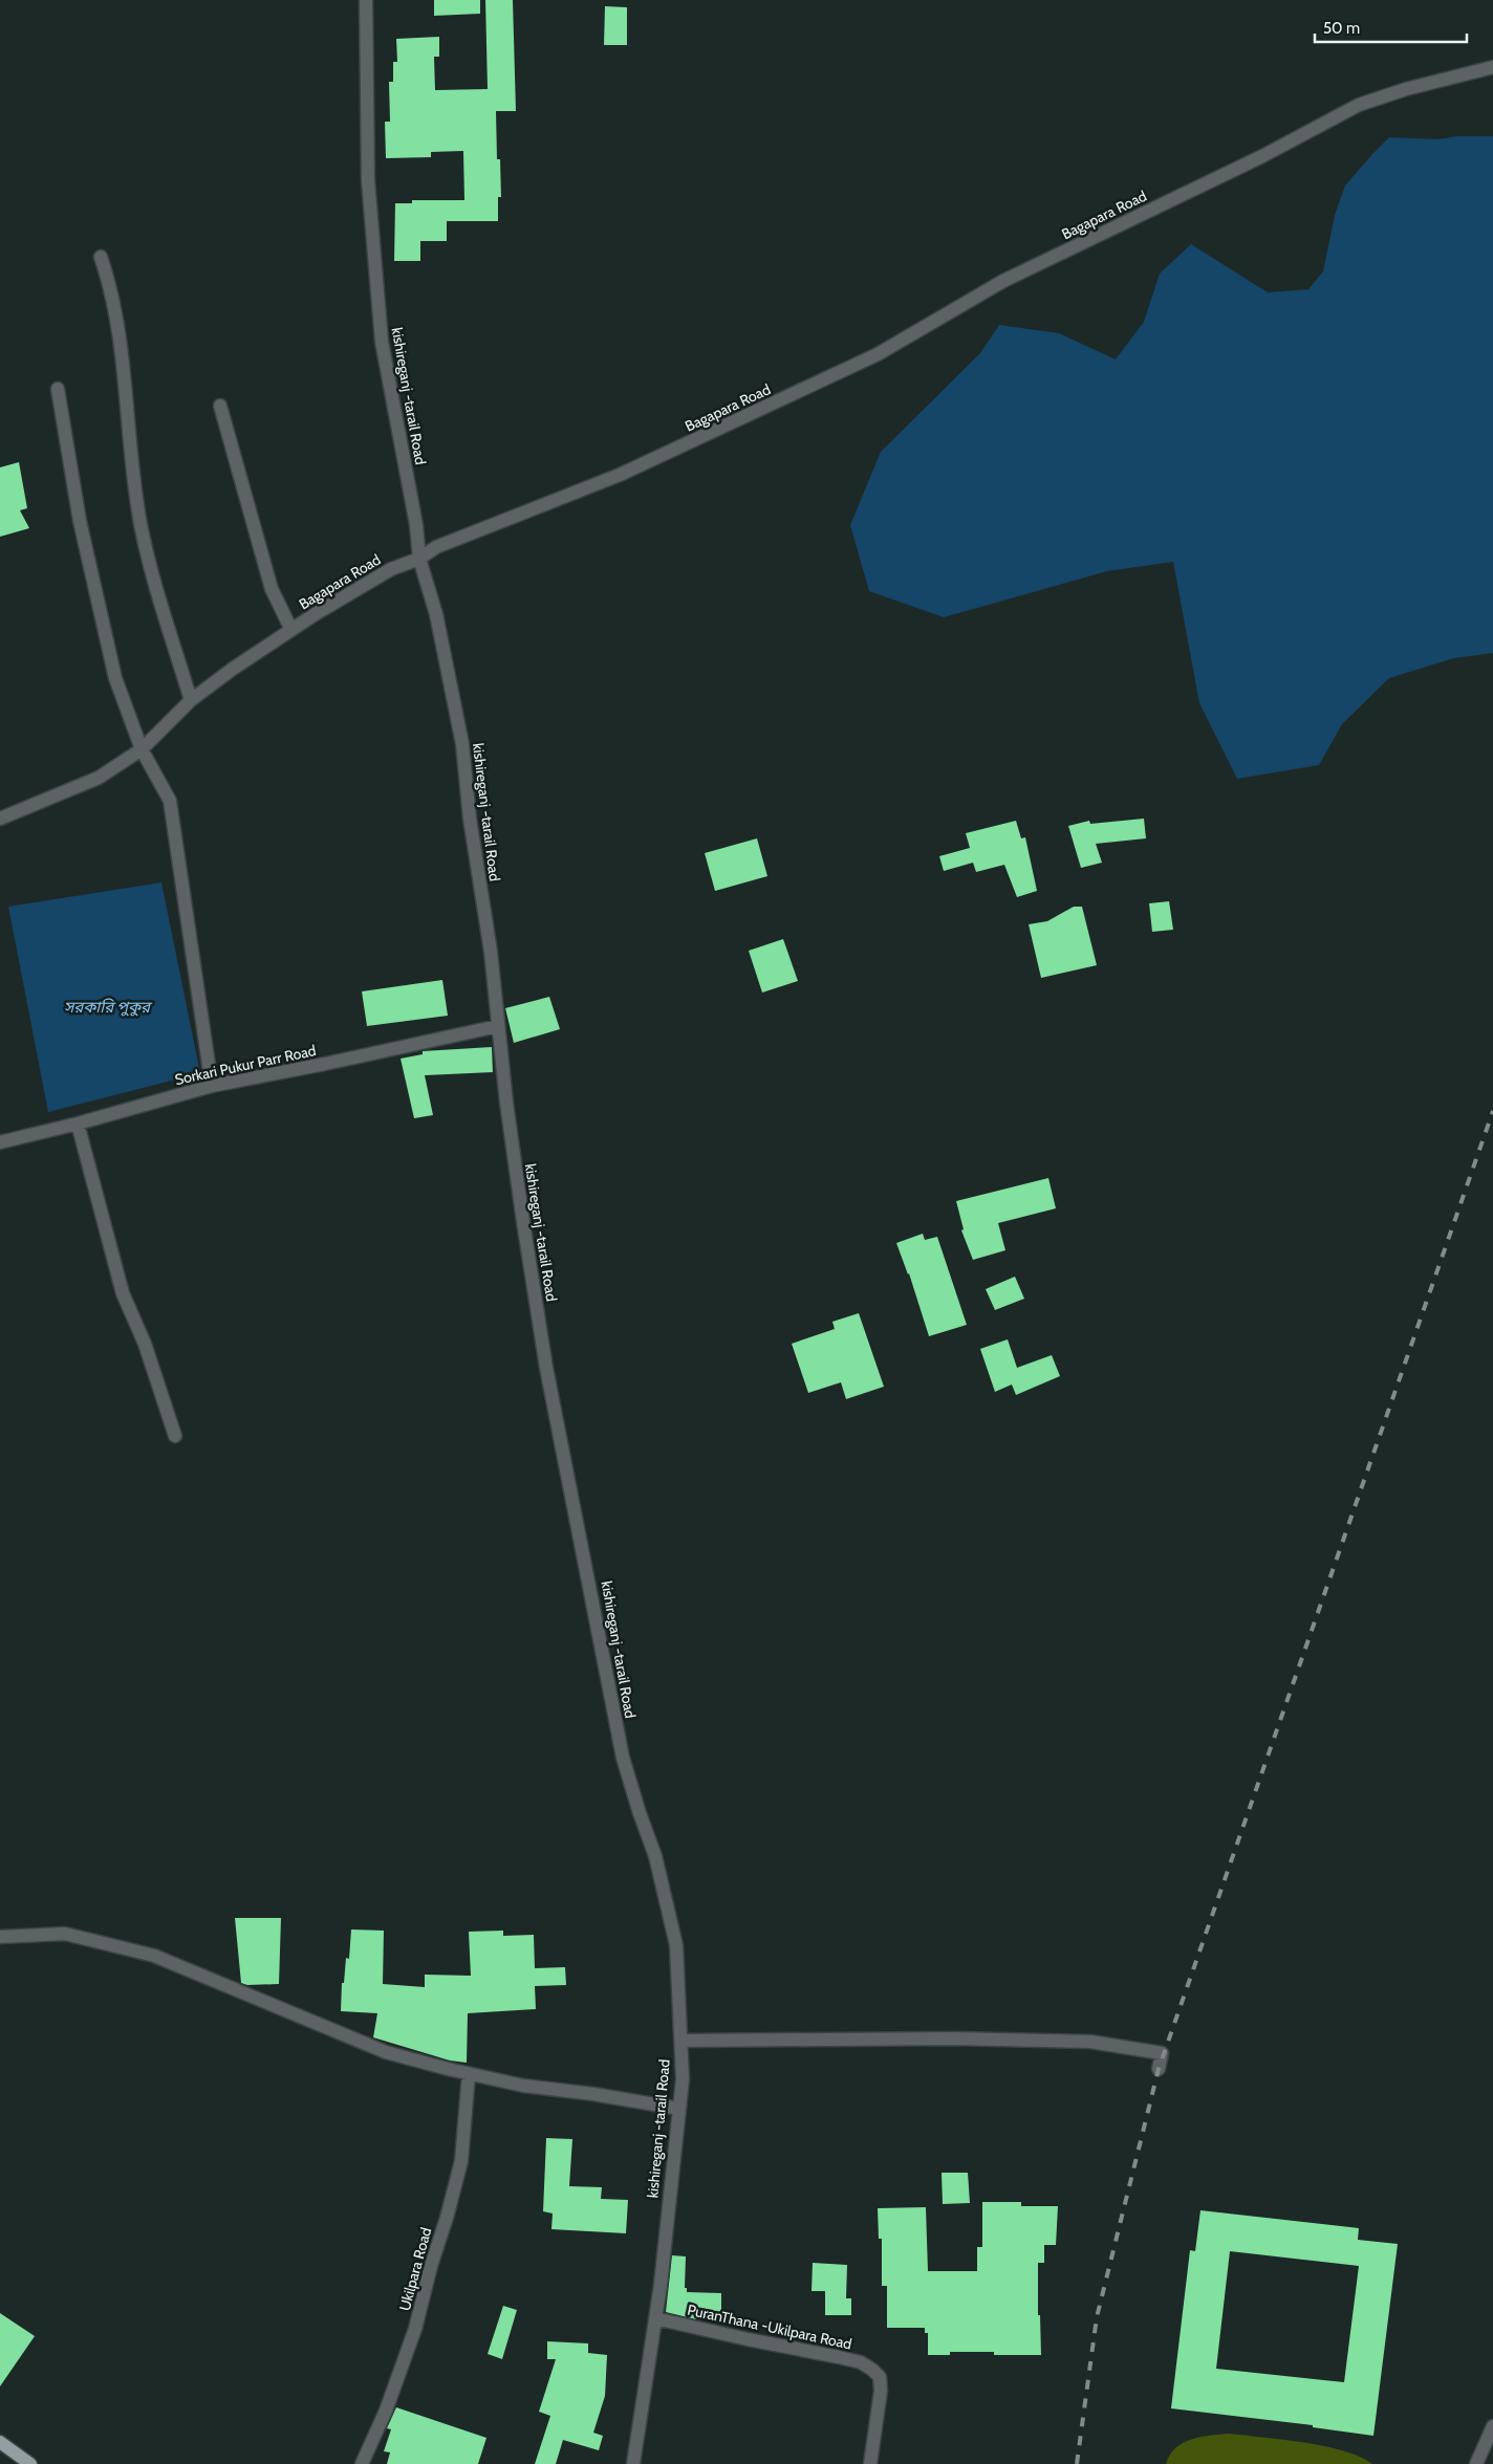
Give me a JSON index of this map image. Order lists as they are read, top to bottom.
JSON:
{
  "streets": {
    "street": [
      "Bagapara Road",
      "kishireganj -tarail Road",
      "Sorkari Pukur Parr Road",
      "Ukilpara Road",
      "PuranThana -Ukilpara Road"
    ]
  },
  "crossings": [
    ["Bagapara Road", "kishireganj -tarail Road"],
    ["kishireganj -tarail Road", "Sorkari Pukur Parr Road"],
    ["kishireganj -tarail Road", "PuranThana -Ukilpara Road"]
  ],
  "water": ["সরকারি পুকুর"],
  "scale_bar": "50 m"
}
